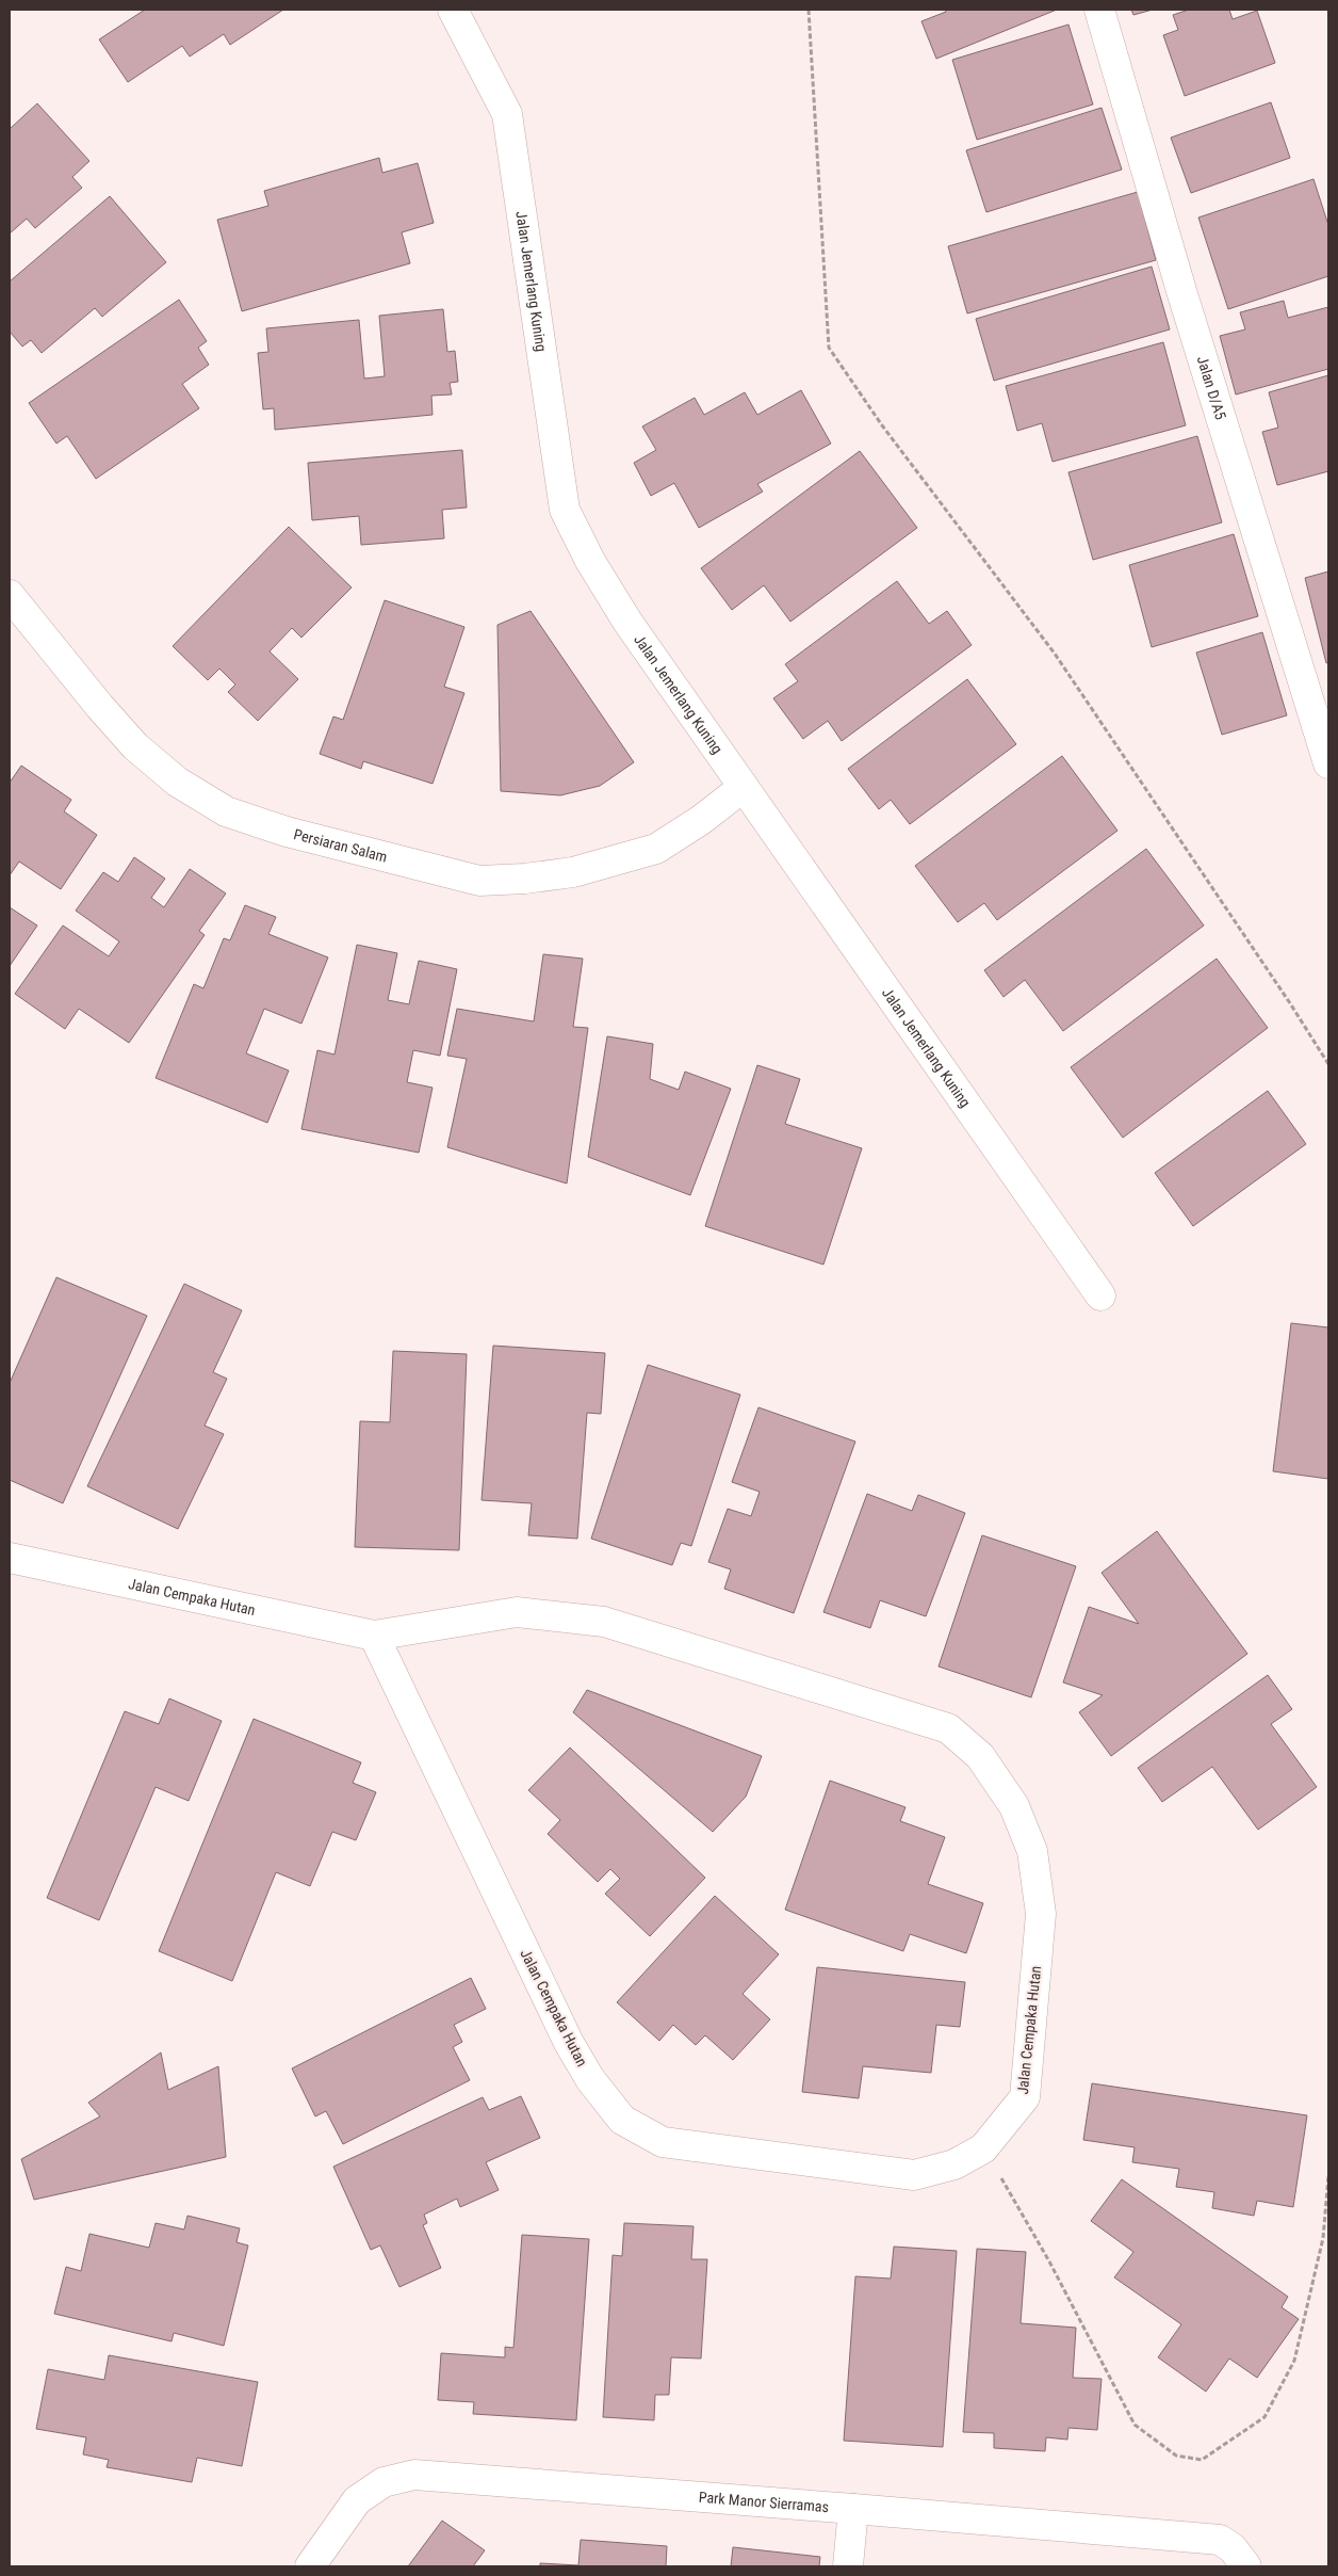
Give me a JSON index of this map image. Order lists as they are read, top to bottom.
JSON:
{
  "streets": {
    "street": [
      "Jalan Jemerlang Kuning",
      "Jalan D/A5",
      "Persiaran Salam",
      "Jalan Cempaka Hutan",
      "Park Manor Sierramas"
    ]
  },
  "crossings": [
    ["Jalan Jemerlang Kuning", "Persiaran Salam"]
  ]
}
